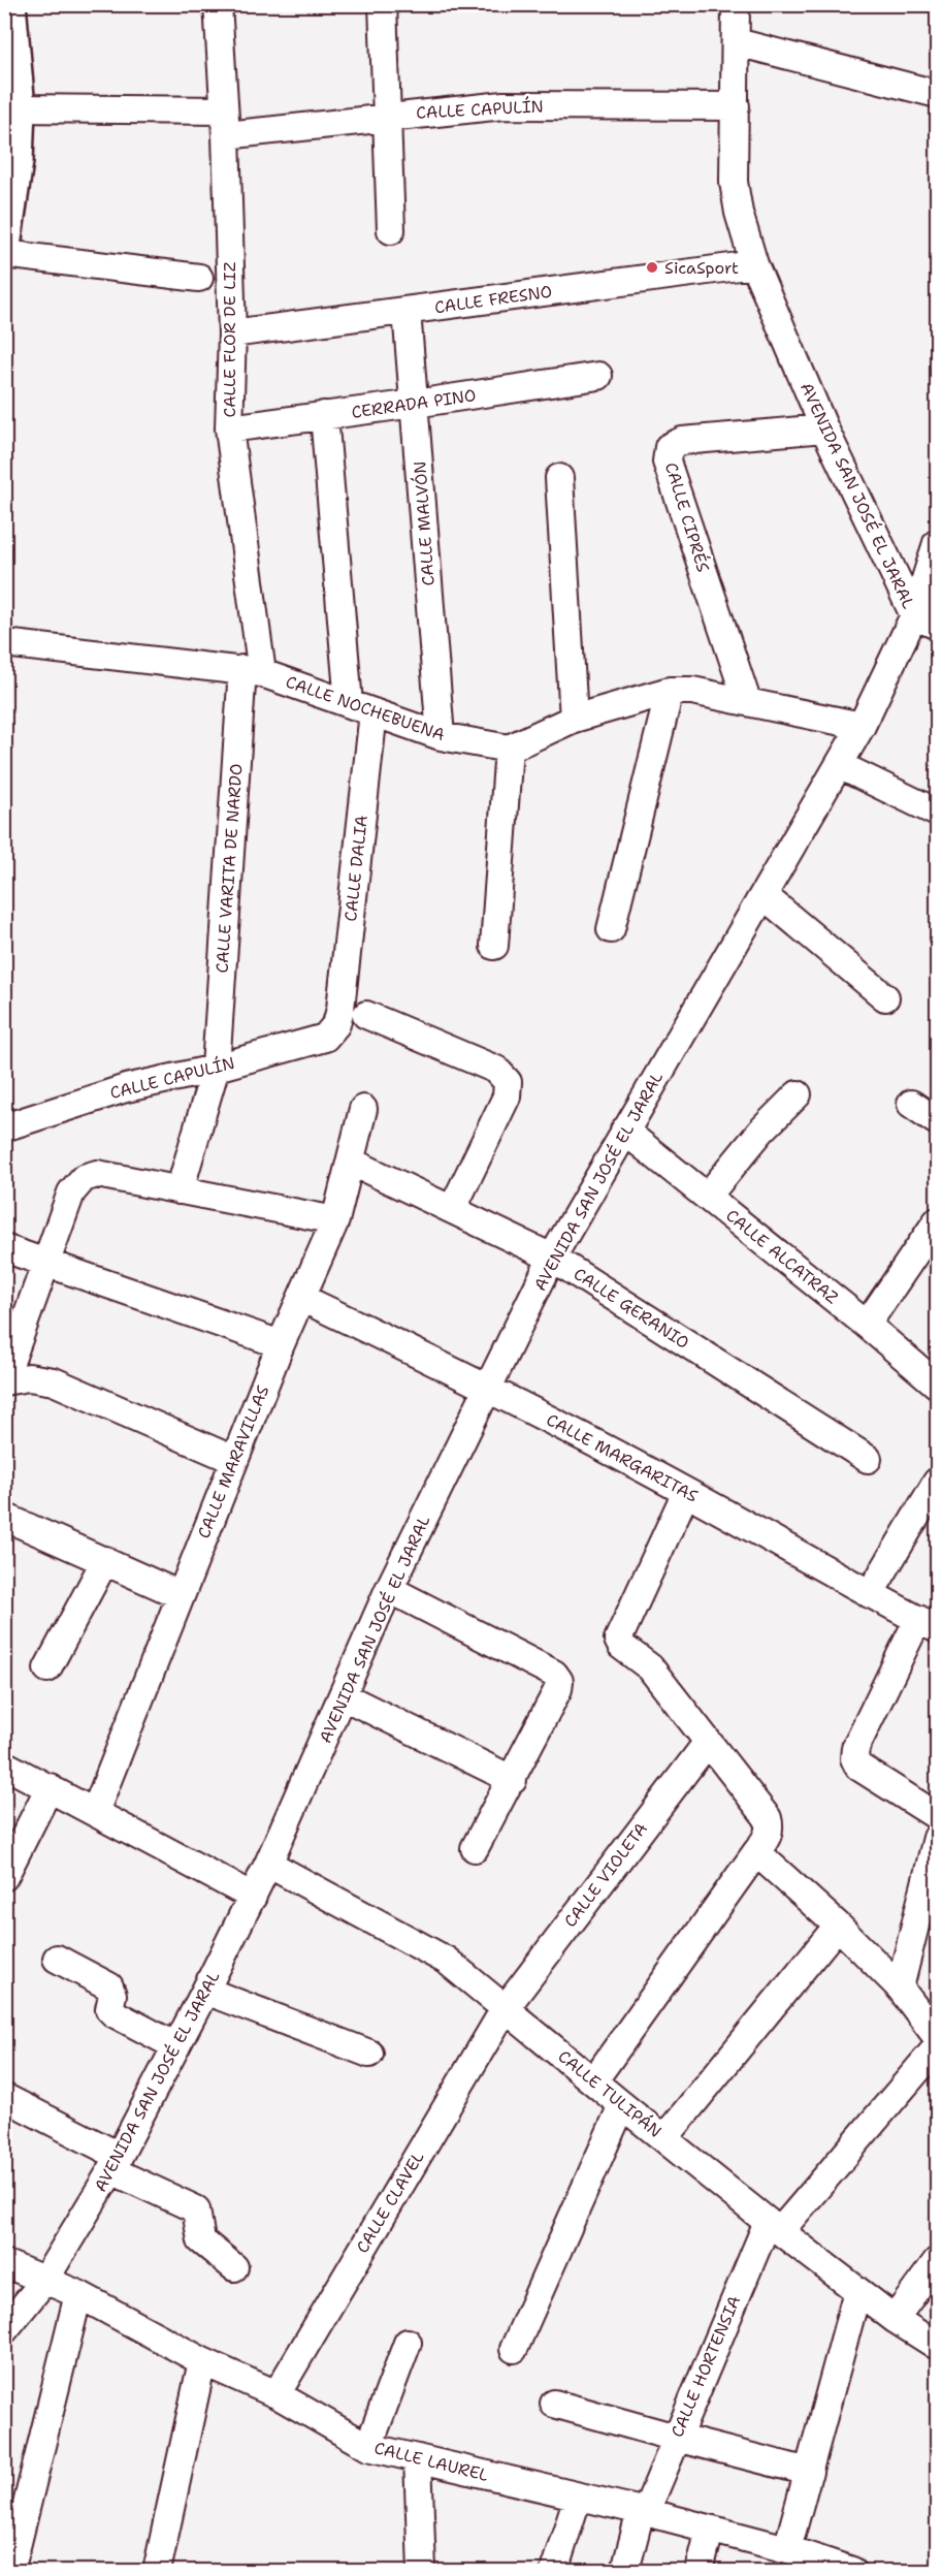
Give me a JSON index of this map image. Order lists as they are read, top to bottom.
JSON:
{
  "streets": {
    "street": [
      "CALLE CAPULÍN",
      "CALLE FRESNO",
      "CALLE FLOR DE LIZ",
      "CERRADA PINO",
      "AVENIDA SAN JOSÉ EL JARAL",
      "CALLE CIPRÉS",
      "CALLE MALVÓN",
      "CALLE NOCHEBUENA",
      "CALLE VARITA DE NARDO",
      "CALLE DALIA",
      "CALLE ALCATRAZ",
      "CALLE GERANIO",
      "CALLE MARGARITAS",
      "CALLE MARAVILLAS",
      "CALLE VIOLETA",
      "CALLE TULIPÁN",
      "CALLE CLAVEL",
      "CALLE HORTENSIA",
      "CALLE LAUREL"
    ]
  },
  "crossings": [
    ["CALLE CAPULÍN", "CALLE FLOR DE LIZ"],
    ["CALLE CAPULÍN", "AVENIDA SAN JOSÉ EL JARAL"],
    ["CALLE CAPULÍN", "CALLE VARITA DE NARDO"],
    ["CALLE CAPULÍN", "CALLE DALIA"],
    ["CALLE FRESNO", "CALLE FLOR DE LIZ"],
    ["CALLE FRESNO", "AVENIDA SAN JOSÉ EL JARAL"],
    ["CALLE FRESNO", "CALLE MALVÓN"],
    ["CALLE FLOR DE LIZ", "CERRADA PINO"],
    ["CALLE FLOR DE LIZ", "CALLE NOCHEBUENA"],
    ["CALLE FLOR DE LIZ", "CALLE VARITA DE NARDO"],
    ["CERRADA PINO", "CALLE MALVÓN"],
    ["AVENIDA SAN JOSÉ EL JARAL", "CALLE CIPRÉS"],
    ["AVENIDA SAN JOSÉ EL JARAL", "CALLE ALCATRAZ"],
    ["AVENIDA SAN JOSÉ EL JARAL", "CALLE GERANIO"],
    ["AVENIDA SAN JOSÉ EL JARAL", "CALLE MARGARITAS"],
    ["AVENIDA SAN JOSÉ EL JARAL", "CALLE TULIPÁN"],
    ["AVENIDA SAN JOSÉ EL JARAL", "CALLE LAUREL"],
    ["CALLE MALVÓN", "CALLE NOCHEBUENA"],
    ["CALLE NOCHEBUENA", "CALLE VARITA DE NARDO"],
    ["CALLE NOCHEBUENA", "CALLE DALIA"],
    ["CALLE GERANIO", "CALLE MARAVILLAS"],
    ["CALLE MARGARITAS", "CALLE MARAVILLAS"],
    ["CALLE VIOLETA", "CALLE TULIPÁN"],
    ["CALLE VIOLETA", "CALLE CLAVEL"],
    ["CALLE TULIPÁN", "CALLE CLAVEL"],
    ["CALLE TULIPÁN", "CALLE HORTENSIA"],
    ["CALLE CLAVEL", "CALLE LAUREL"],
    ["CALLE HORTENSIA", "CALLE LAUREL"]
  ],
  "places": ["SicaSport"]
}
